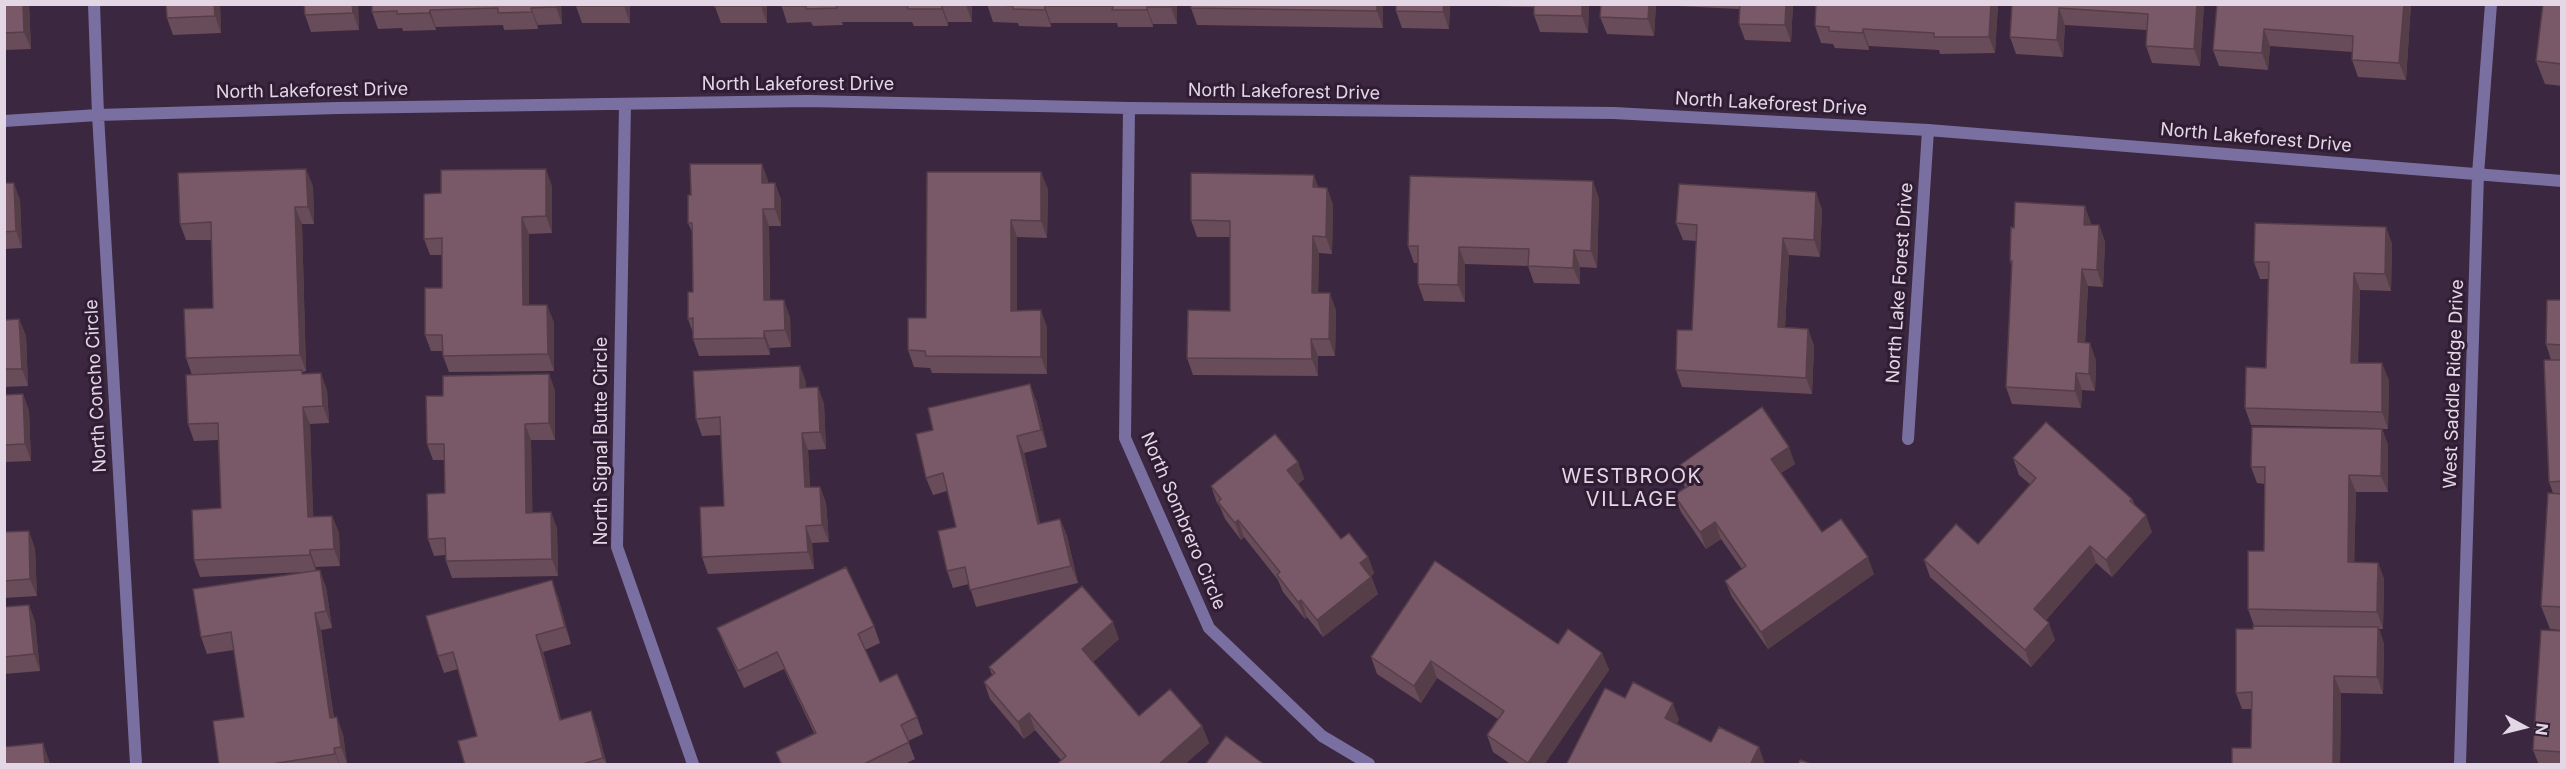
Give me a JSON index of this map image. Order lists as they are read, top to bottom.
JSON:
{
  "streets": {
    "street": [
      "North Lakeforest Drive",
      "North Lake Forest Drive",
      "West Saddle Ridge Drive",
      "North Concho Circle",
      "North Signal Butte Circle",
      "North Sombrero Circle"
    ]
  },
  "crossings": [
    ["North Lakeforest Drive", "North Lake Forest Drive"],
    ["North Lakeforest Drive", "West Saddle Ridge Drive"],
    ["North Lakeforest Drive", "North Concho Circle"],
    ["North Lakeforest Drive", "North Signal Butte Circle"],
    ["North Lakeforest Drive", "North Sombrero Circle"]
  ],
  "districts": ["WESTBROOK VILLAGE"],
  "north": "right"
}
